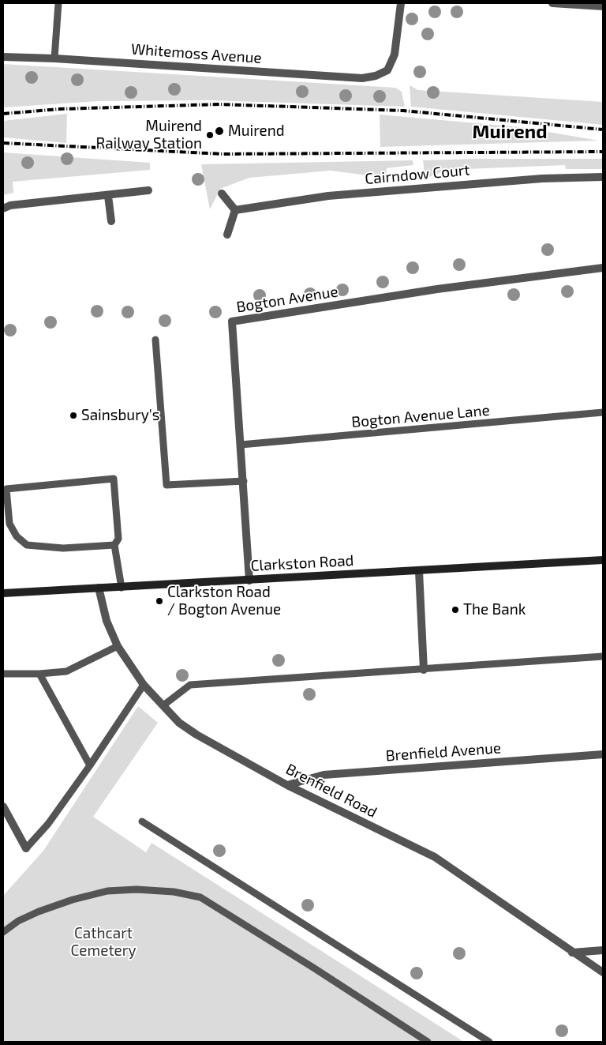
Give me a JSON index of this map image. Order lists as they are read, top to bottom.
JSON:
{
  "streets": {
    "main road": ["Clarkston Road"],
    "street": [
      "Whitemoss Avenue",
      "Cairndow Court",
      "Bogton Avenue",
      "Brenfield Avenue",
      "Brenfield Road"
    ],
    "lane": ["Bogton Avenue Lane"]
  },
  "crossings": [
    ["Bogton Avenue", "Bogton Avenue Lane"],
    ["Bogton Avenue", "Clarkston Road"],
    ["Clarkston Road", "Brenfield Road"],
    ["Brenfield Avenue", "Brenfield Road"]
  ],
  "districts": ["Muirend"],
  "parks": ["Cathcart Cemetery"],
  "places": [
    "Muirend",
    "Muirend Railway Station",
    "Sainsbury's",
    "Clarkston Road / Bogton Avenue",
    "The Bank"
  ]
}
